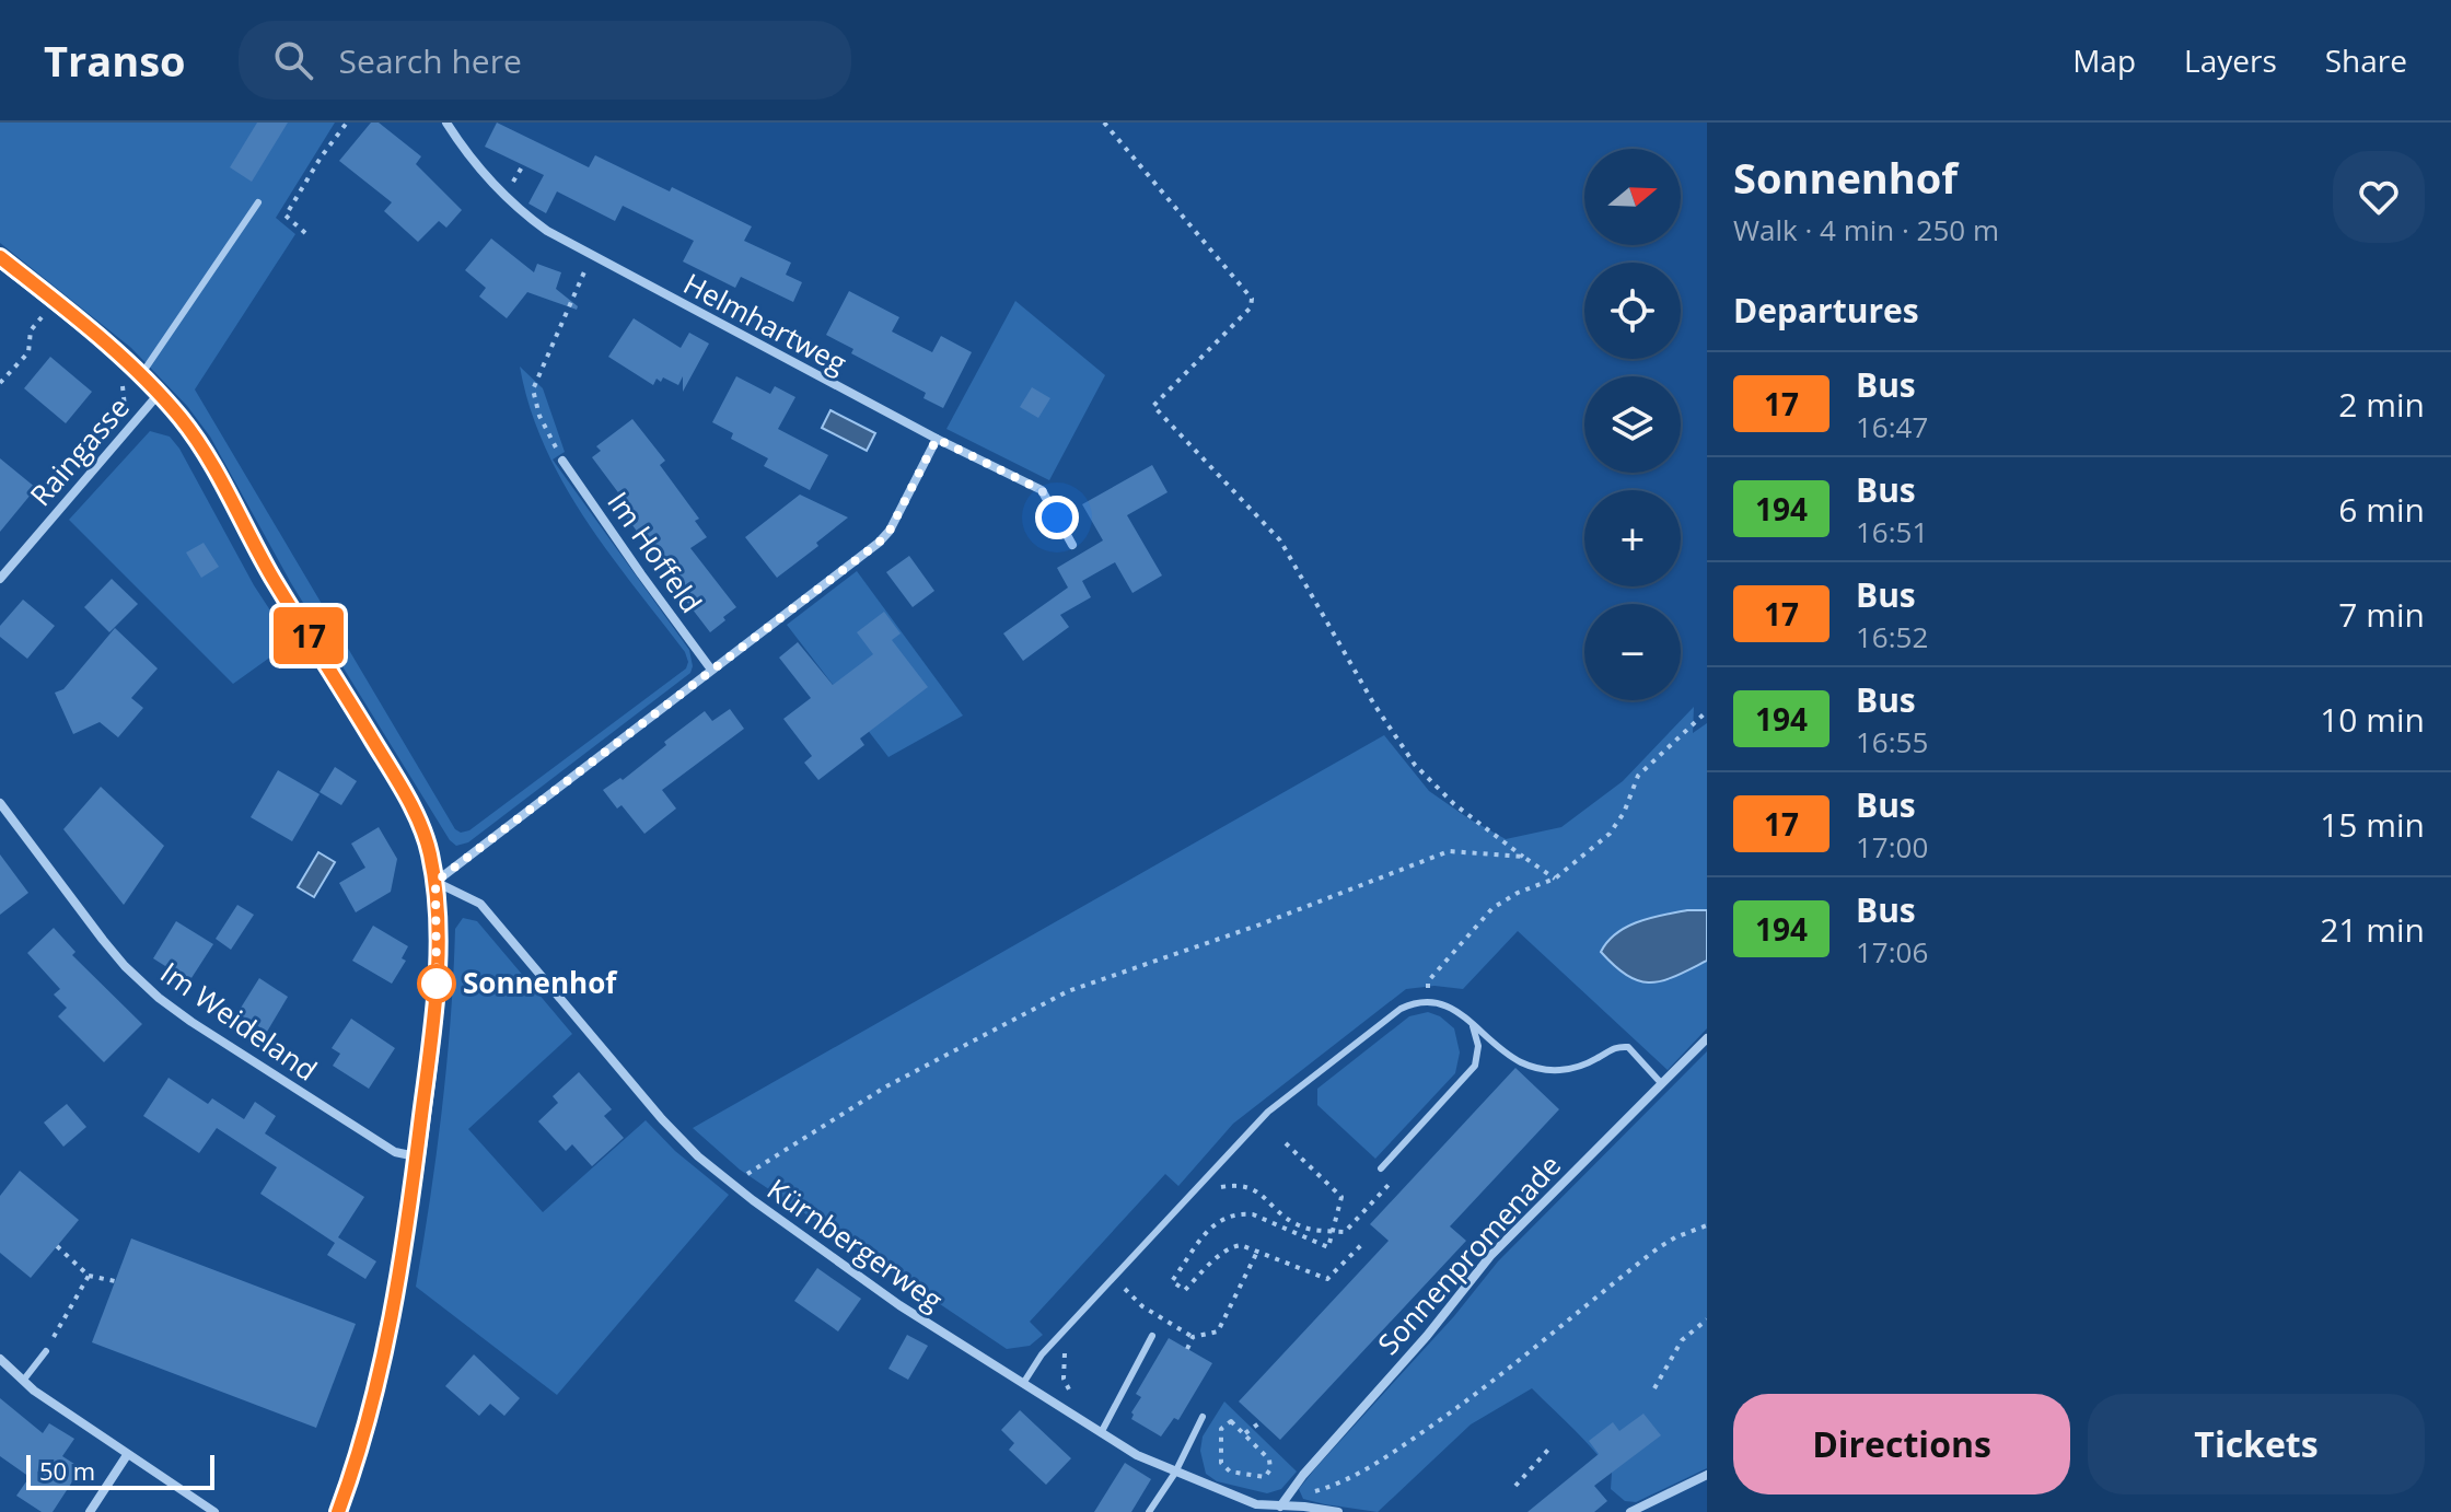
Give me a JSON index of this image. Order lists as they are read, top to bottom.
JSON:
{
  "streets": {
    "street": [
      "Helmhartweg",
      "Raingasse",
      "Im Hoffeld",
      "Im Weideland",
      "Kürnbergerweg",
      "Sonnenpromenade"
    ]
  },
  "crossings": [
    ["Kürnbergerweg", "Sonnenpromenade"]
  ],
  "places": ["Sonnenhof"],
  "lines": ["bus line 17"],
  "scale_bar": "50 m",
  "north": "right",
  "page": {
    "header": "Transo",
    "search": "Search here",
    "nav": ["Map", "Layers", "Share"],
    "on_map": "17",
    "heading": [
      ["Sonnenhof", "Walk · 4 min · 250 m"],
      "Departures"
    ],
    "map_buttons": ["+", "−"],
    "list": [
      {
        "mark": "17",
        "name": "Bus",
        "note": "16:47",
        "value": "2 min"
      },
      {
        "mark": "194",
        "name": "Bus",
        "note": "16:51",
        "value": "6 min"
      },
      {
        "mark": "17",
        "name": "Bus",
        "note": "16:52",
        "value": "7 min"
      },
      {
        "mark": "194",
        "name": "Bus",
        "note": "16:55",
        "value": "10 min"
      },
      {
        "mark": "17",
        "name": "Bus",
        "note": "17:00",
        "value": "15 min"
      },
      {
        "mark": "194",
        "name": "Bus",
        "note": "17:06",
        "value": "21 min"
      }
    ],
    "buttons": ["Directions", "Tickets"],
    "scale": "50 m"
  }
}
